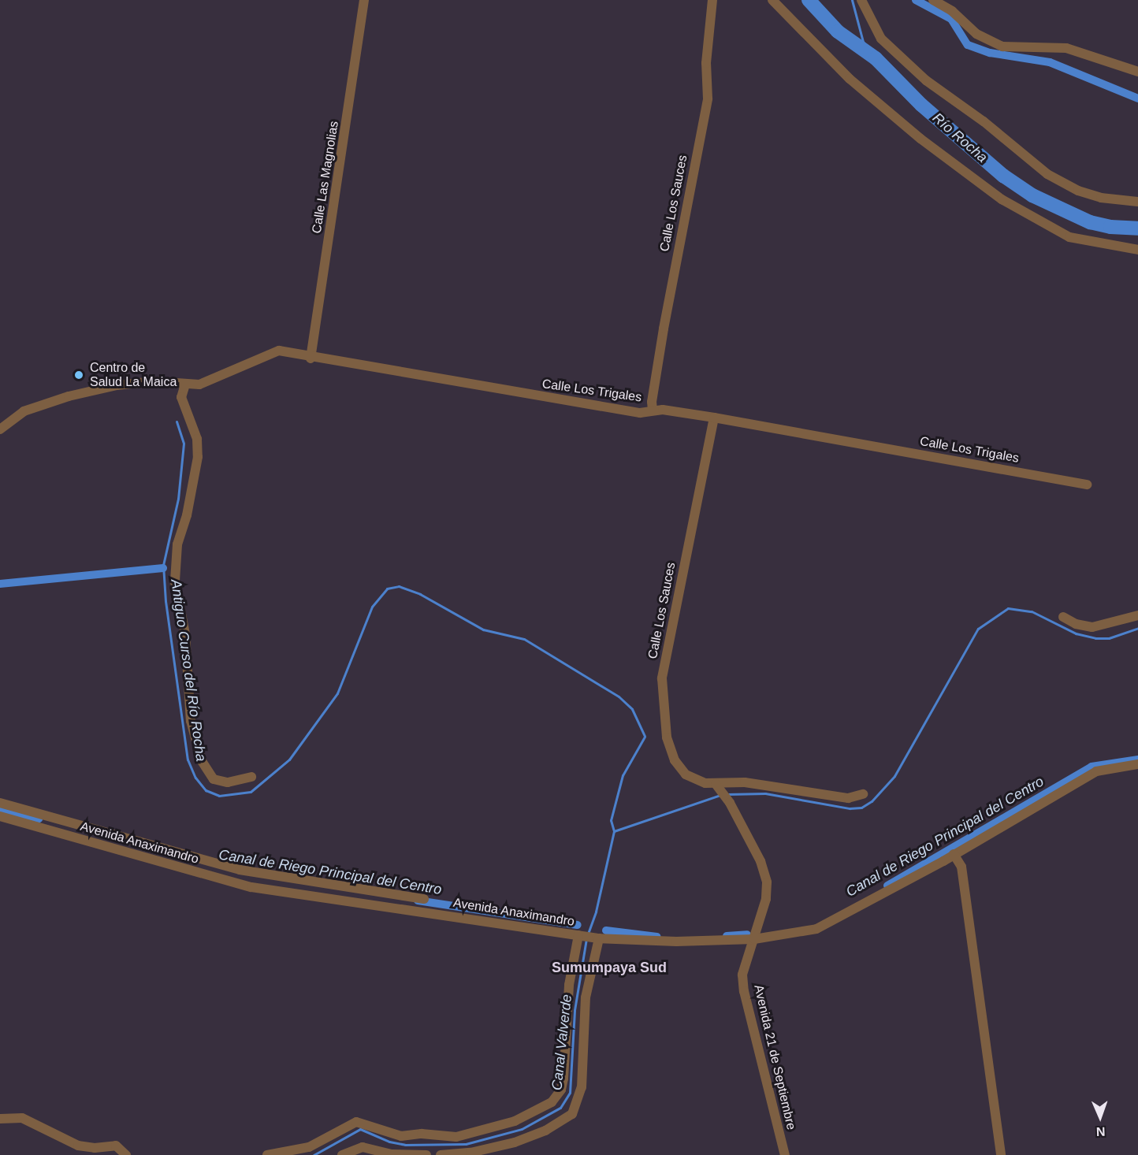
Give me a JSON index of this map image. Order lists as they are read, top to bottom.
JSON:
{
  "streets": {
    "street": [
      "Calle Las Magnolias",
      "Calle Los Sauces",
      "Calle Los Trigales",
      "Avenida Anaximandro",
      "Avenida 21 de Septiembre"
    ]
  },
  "crossings": [
    ["Calle Las Magnolias", "Calle Los Trigales"],
    ["Calle Los Sauces", "Calle Los Trigales"],
    ["Calle Los Sauces", "Avenida 21 de Septiembre"],
    ["Avenida Anaximandro", "Avenida 21 de Septiembre"]
  ],
  "districts": ["Sumumpaya Sud"],
  "water": [
    "Río Rocha",
    "Antiguo Curso del Río Rocha",
    "Canal de Riego Principal del Centro",
    "Canal Valverde"
  ],
  "places": ["Centro de Salud La Maica"],
  "north": "bottom"
}
